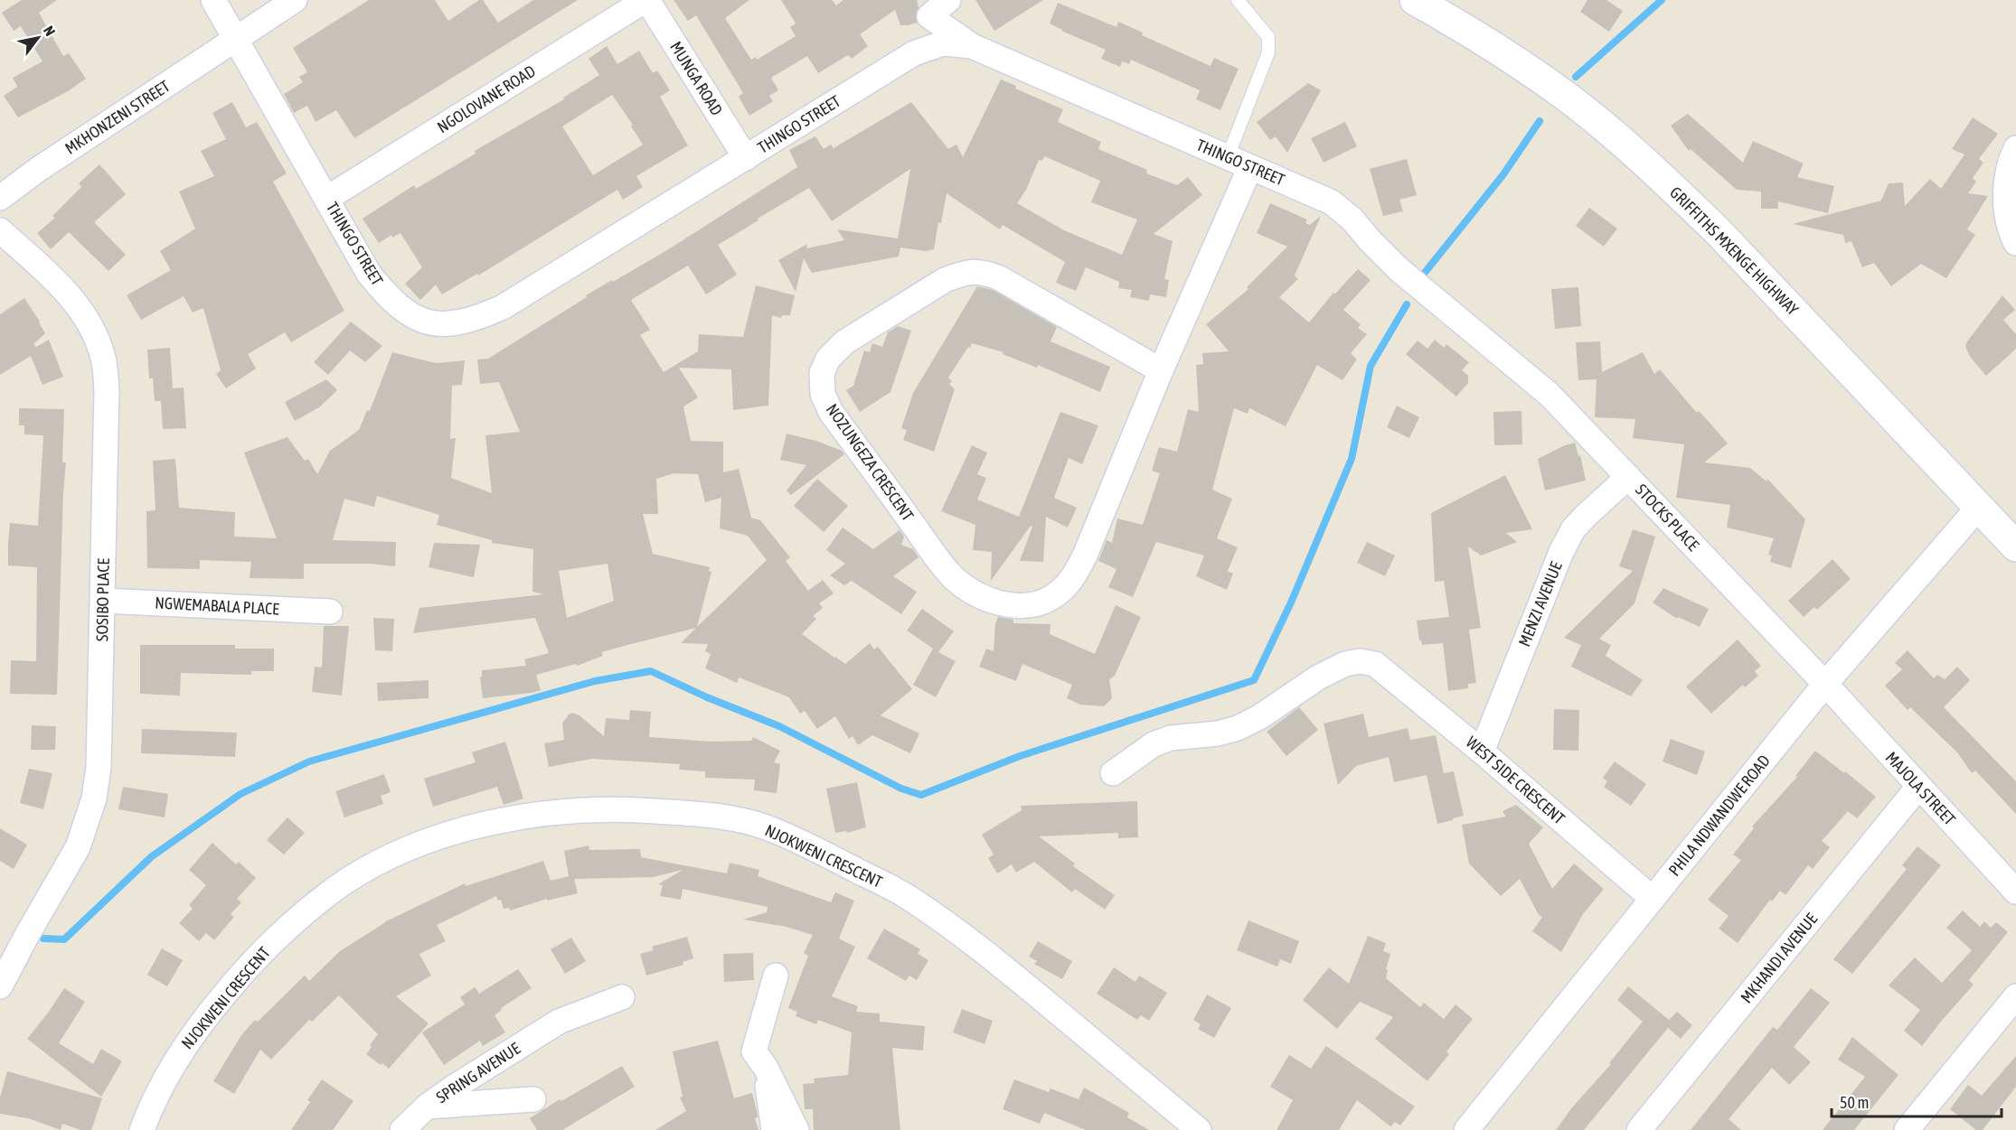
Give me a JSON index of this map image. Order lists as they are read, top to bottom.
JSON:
{
  "streets": {
    "street": [
      "MUNGA ROAD",
      "NGOLOVANE ROAD",
      "MKHONZENI STREET",
      "THINGO STREET",
      "GRIFFITHS MXENGE HIGHWAY",
      "NOZUNGEZA CRESCENT",
      "STOCKS PLACE",
      "SOSIBO PLACE",
      "MENZI AVENUE",
      "NGWEMABALA PLACE",
      "WEST SIDE CRESCENT",
      "MAJOLA STREET",
      "PHILA NDWANDWE ROAD",
      "NJOKWENI CRESCENT",
      "MKHANDI AVENUE",
      "SPRING AVENUE"
    ]
  },
  "crossings": [
    ["MUNGA ROAD", "NGOLOVANE ROAD"],
    ["MUNGA ROAD", "THINGO STREET"],
    ["NGOLOVANE ROAD", "THINGO STREET"],
    ["MKHONZENI STREET", "THINGO STREET"],
    ["THINGO STREET", "NOZUNGEZA CRESCENT"],
    ["THINGO STREET", "STOCKS PLACE"],
    ["GRIFFITHS MXENGE HIGHWAY", "PHILA NDWANDWE ROAD"],
    ["STOCKS PLACE", "MENZI AVENUE"],
    ["STOCKS PLACE", "MAJOLA STREET"],
    ["STOCKS PLACE", "PHILA NDWANDWE ROAD"],
    ["SOSIBO PLACE", "NGWEMABALA PLACE"],
    ["MENZI AVENUE", "WEST SIDE CRESCENT"],
    ["WEST SIDE CRESCENT", "PHILA NDWANDWE ROAD"],
    ["MAJOLA STREET", "PHILA NDWANDWE ROAD"],
    ["MAJOLA STREET", "MKHANDI AVENUE"]
  ],
  "scale_bar": "50 m",
  "north": "top right"
}
